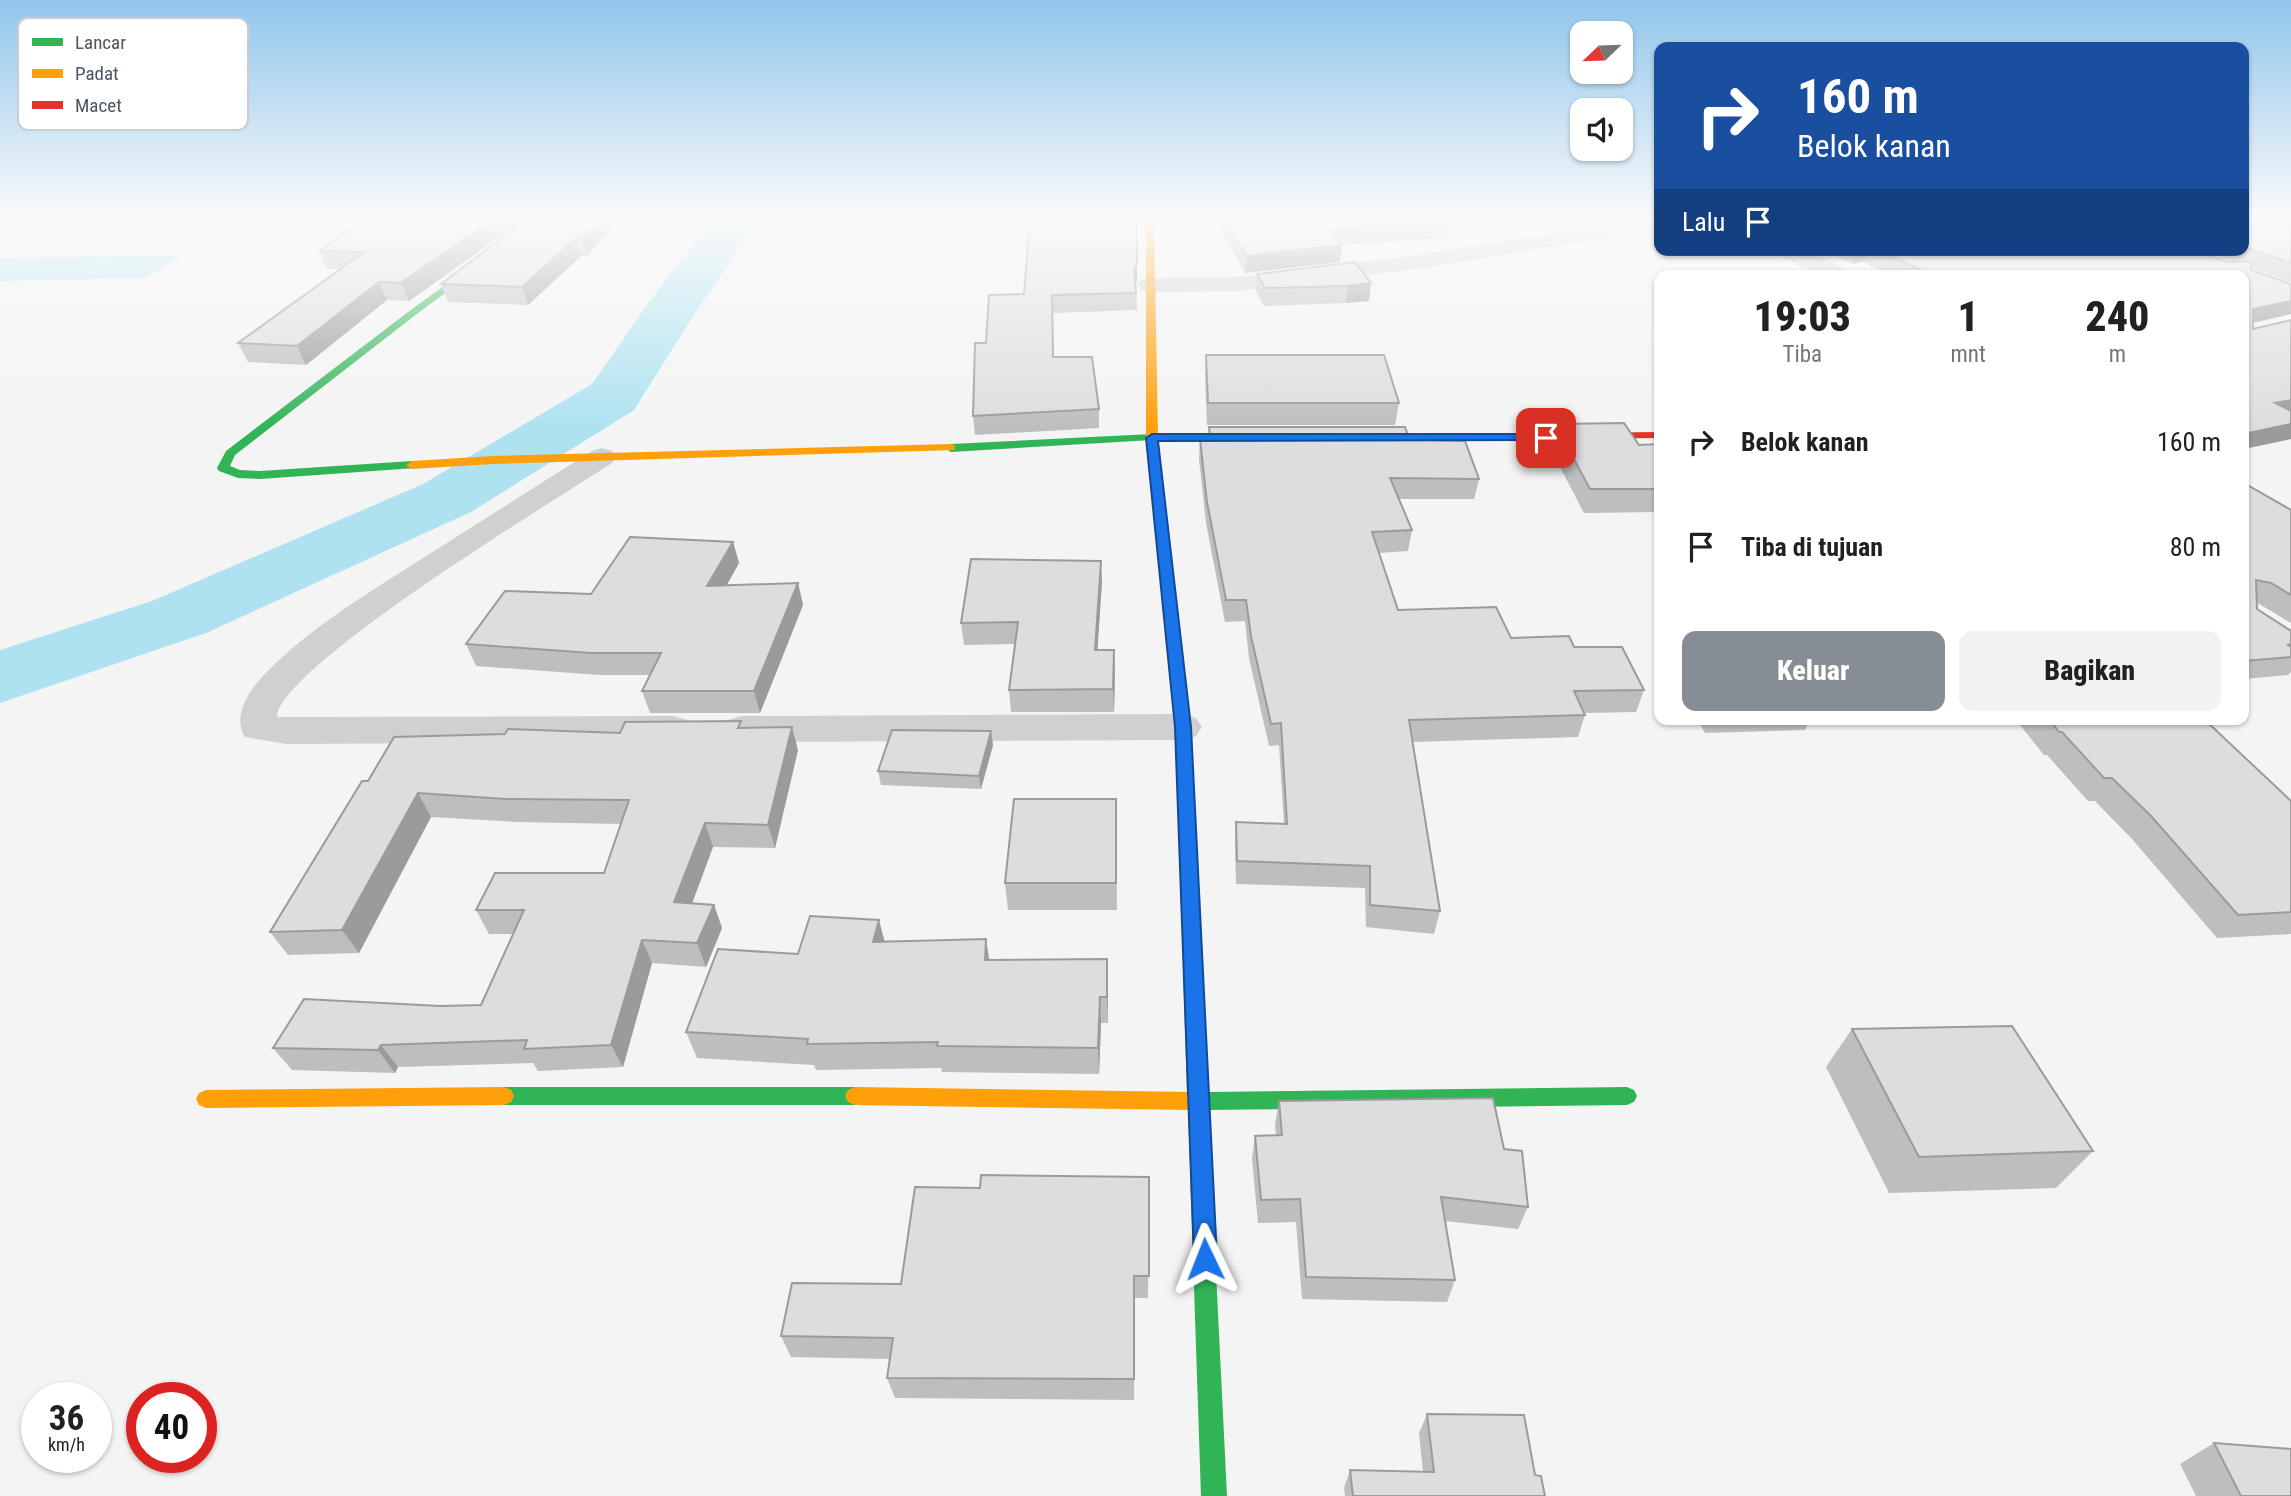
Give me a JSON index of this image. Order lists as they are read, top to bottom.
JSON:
{
  "legend": ["Lancar", "Padat", "Macet"],
  "north": "bottom left",
  "page": {
    "turn": ["160 m", "Belok kanan"],
    "then": "Lalu",
    "eta": [
      "19:03",
      "Tiba",
      "1",
      "mnt",
      "240",
      "m"
    ],
    "list": [
      {
        "name": "Belok kanan",
        "value": "160 m"
      },
      {
        "name": "Tiba di tujuan",
        "value": "80 m"
      }
    ],
    "buttons": ["Keluar", "Bagikan"],
    "speed": "36 km/h",
    "limit": "40"
  }
}
